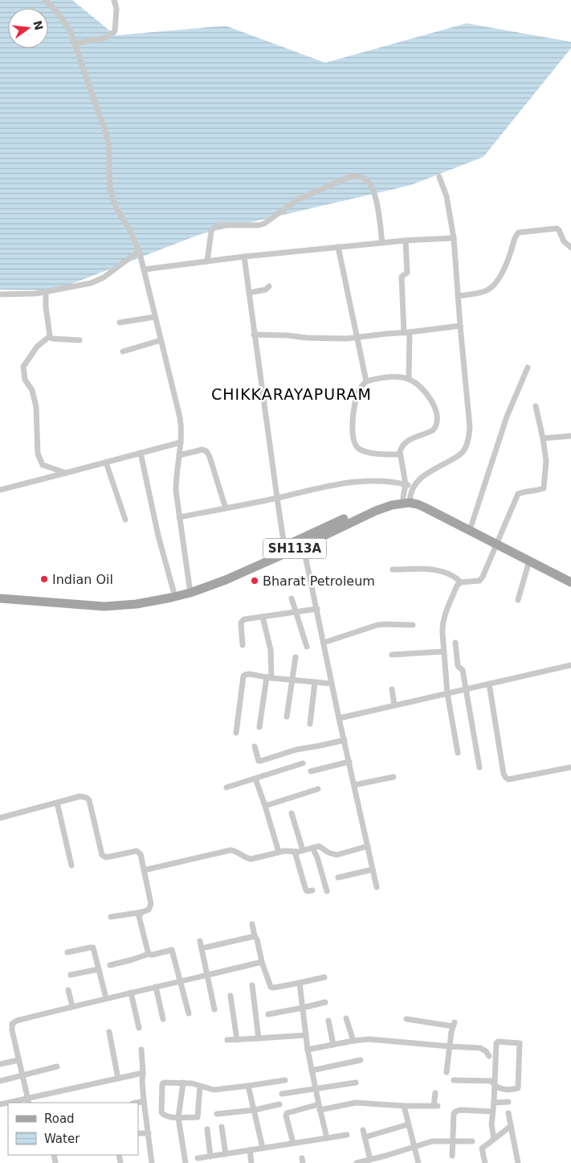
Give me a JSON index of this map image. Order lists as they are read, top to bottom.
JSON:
{
  "streets": {
    "main road": ["SH113A"]
  },
  "districts": ["CHIKKARAYAPURAM"],
  "places": ["Indian Oil", "Bharat Petroleum"],
  "legend": ["Road", "Water"],
  "north": "right"
}
